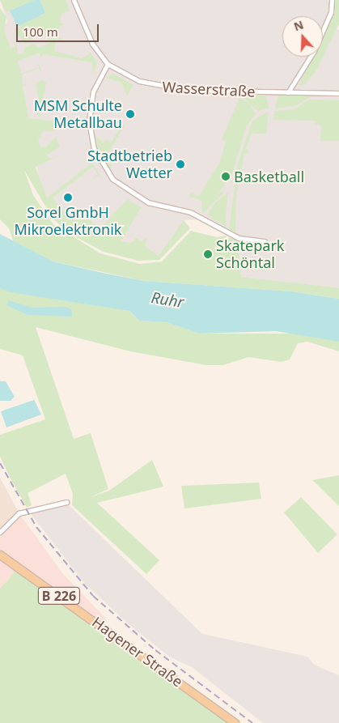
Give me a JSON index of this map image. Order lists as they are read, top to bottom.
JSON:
{
  "streets": {
    "main road": ["B 226", "Hagener Straße"],
    "street": ["Wasserstraße"]
  },
  "water": ["Ruhr"],
  "places": [
    "MSM Schulte Metallbau",
    "Stadtbetrieb Wetter",
    "Basketball",
    "Sorel GmbH Mikroelektronik",
    "Skatepark Schöntal"
  ],
  "scale_bar": "100 m",
  "north": "top"
}
